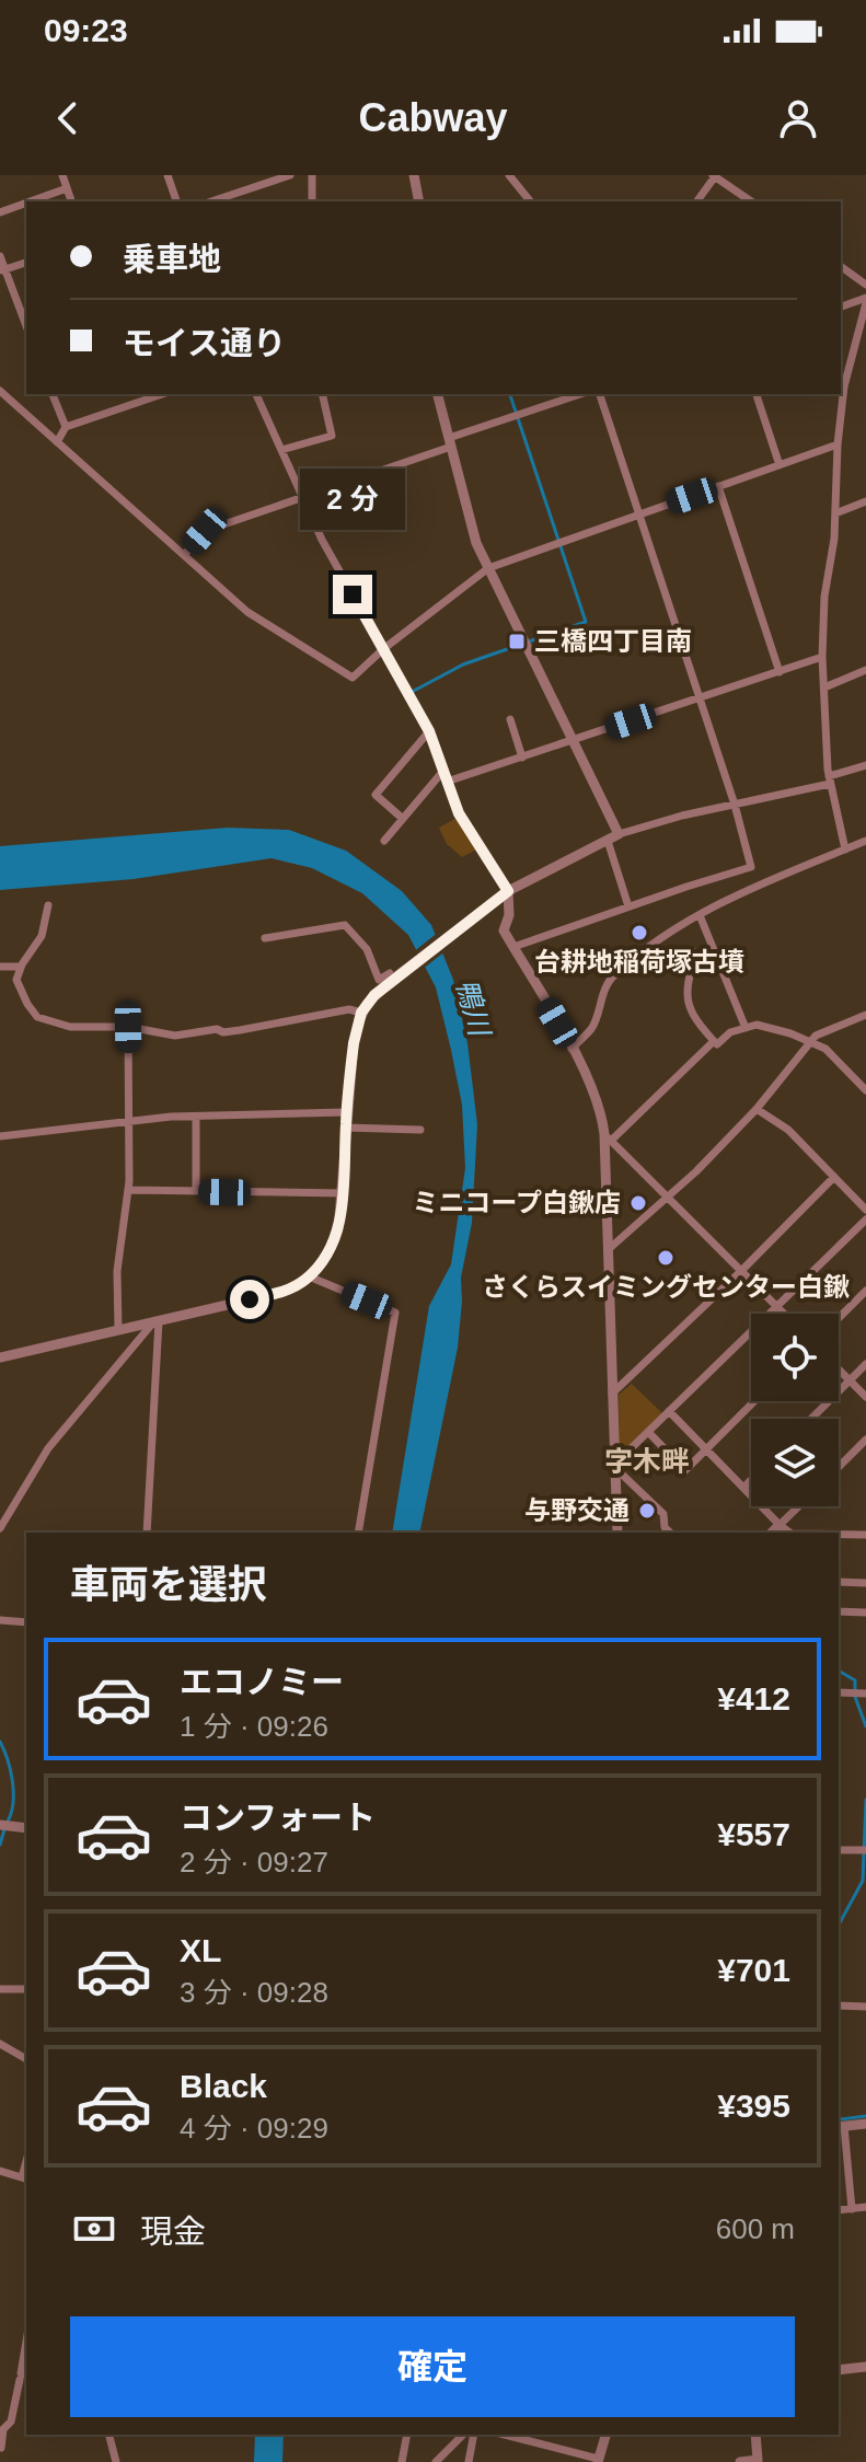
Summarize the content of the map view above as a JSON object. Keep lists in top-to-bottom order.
{
  "districts": ["字木畔"],
  "water": ["鴨川"],
  "places": {
    "transit": ["三橋四丁目南"],
    "other": [
      "台耕地稲荷塚古墳",
      "ミニコープ白鍬店",
      "さくらスイミングセンター白鍬",
      "与野交通"
    ]
  },
  "page": {
    "status": "09:23",
    "header": "Cabway",
    "banner": ["乗車地", "モイス通り"],
    "bubble": "2 分",
    "heading": "車両を選択",
    "list": [
      {
        "name": "エコノミー",
        "note": "1 分 · 09:26",
        "value": "¥412"
      },
      {
        "name": "コンフォート",
        "note": "2 分 · 09:27",
        "value": "¥557"
      },
      {
        "name": "XL",
        "note": "3 分 · 09:28",
        "value": "¥701"
      },
      {
        "name": "Black",
        "note": "4 分 · 09:29",
        "value": "¥395"
      }
    ],
    "pay": ["現金", "600 m"],
    "buttons": "確定"
  }
}
